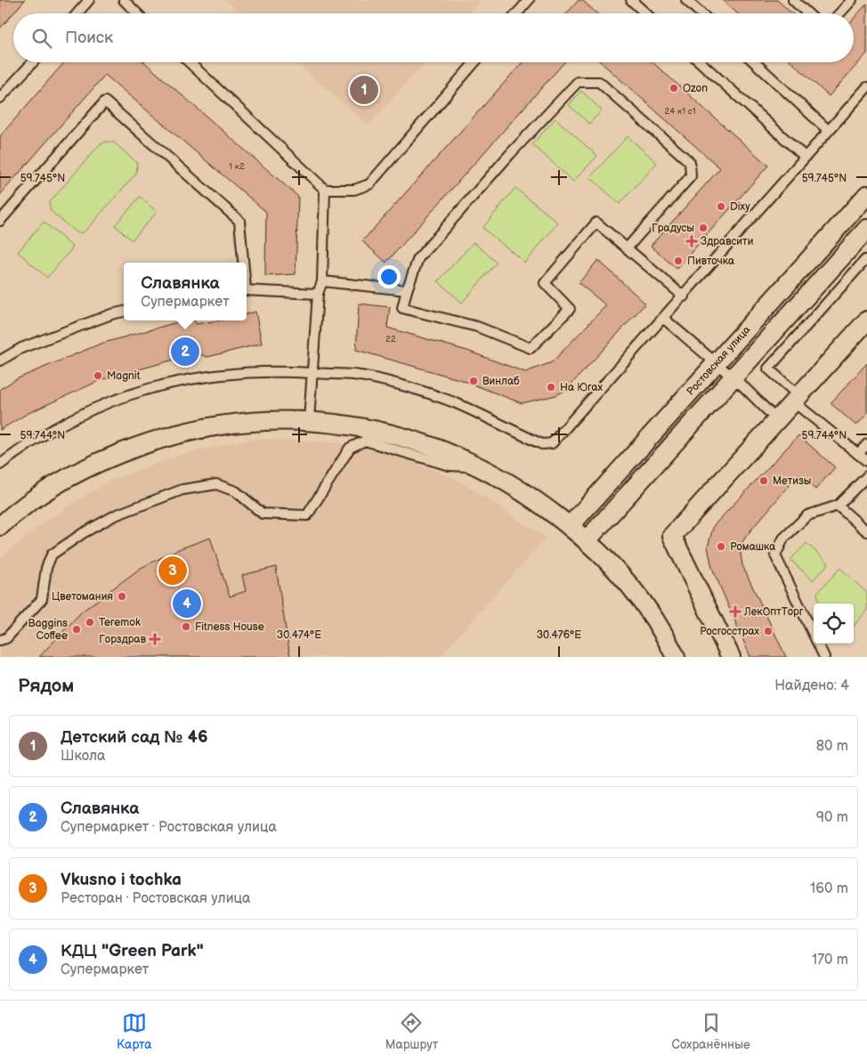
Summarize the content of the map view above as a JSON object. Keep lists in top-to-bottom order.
{
  "streets": {
    "street": ["Ростовская улица"]
  },
  "places": {
    "other": [
      "Ozon",
      "Dixy",
      "Градусы",
      "Пивточка",
      "Magnit",
      "Винлаб",
      "На Югах",
      "Метизы",
      "Ромашка",
      "Цветомания",
      "Teremok",
      "Fitness House",
      "Baggins Coffee",
      "Росгосстрах"
    ],
    "health": ["Здравсити", "ЛекОптТорг", "Горздрав"]
  },
  "house_numbers": ["24 к1 с1", "1 к2", "22"],
  "page": {
    "search": "Поиск",
    "pins": [
      "1",
      "2",
      "3",
      "4"
    ],
    "popup": ["Славянка", "Супермаркет"],
    "heading": ["Рядом", "Найдено: 4"],
    "list": [
      {
        "mark": "1",
        "name": "Детский сад № 46",
        "note": "Школа",
        "value": "80 m"
      },
      {
        "mark": "2",
        "name": "Славянка",
        "note": "Супермаркет · Ростовская улица",
        "value": "90 m"
      },
      {
        "mark": "3",
        "name": "Vkusno i tochka",
        "note": "Ресторан · Ростовская улица",
        "value": "160 m"
      },
      {
        "mark": "4",
        "name": "КДЦ \"Green Park\"",
        "note": "Супермаркет",
        "value": "170 m"
      }
    ],
    "nav": ["Карта", "Маршрут", "Сохранённые"]
  },
  "coordinates": [
    "59.745°N",
    "59.744°N",
    "30.474°E",
    "30.476°E"
  ]
}
